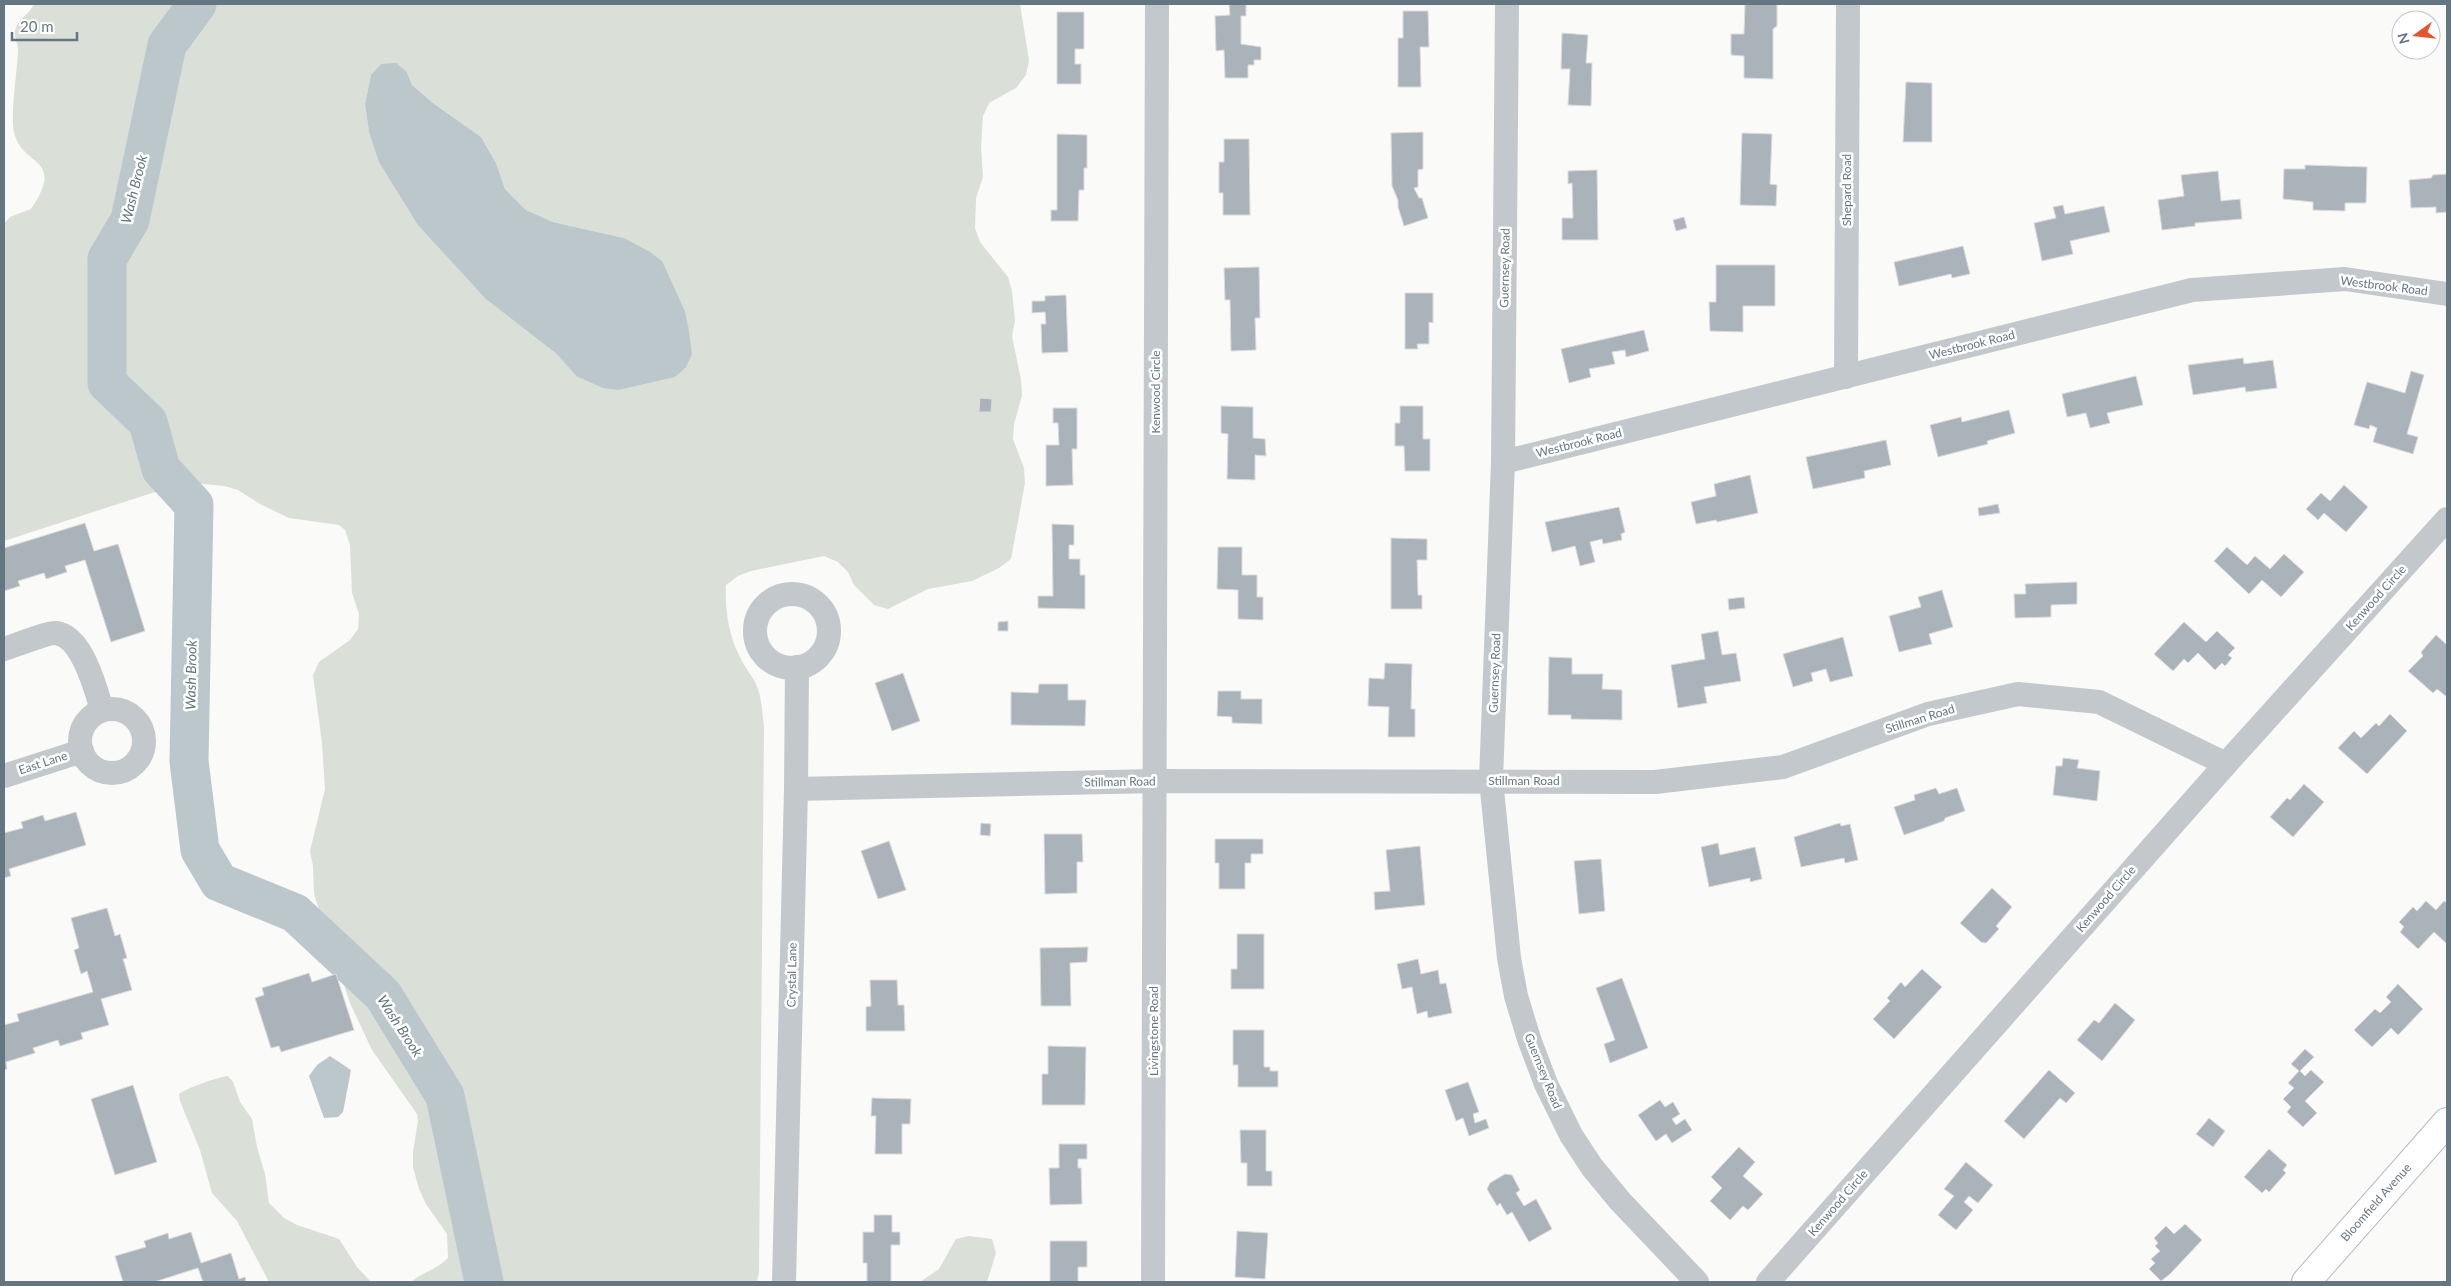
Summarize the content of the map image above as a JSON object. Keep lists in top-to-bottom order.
{
  "streets": {
    "main road": ["Bloomfield Avenue"],
    "street": [
      "Shepard Road",
      "Guernsey Road",
      "Westbrook Road",
      "Kenwood Circle",
      "Stillman Road",
      "East Lane",
      "Crystal Lane",
      "Livingstone Road"
    ]
  },
  "crossings": [
    ["Shepard Road", "Westbrook Road"],
    ["Guernsey Road", "Westbrook Road"],
    ["Guernsey Road", "Stillman Road"],
    ["Kenwood Circle", "Stillman Road"],
    ["Kenwood Circle", "Livingstone Road"],
    ["Stillman Road", "Crystal Lane"],
    ["Stillman Road", "Livingstone Road"]
  ],
  "water": ["Wash Brook"],
  "scale_bar": "20 m",
  "north": "left"
}
